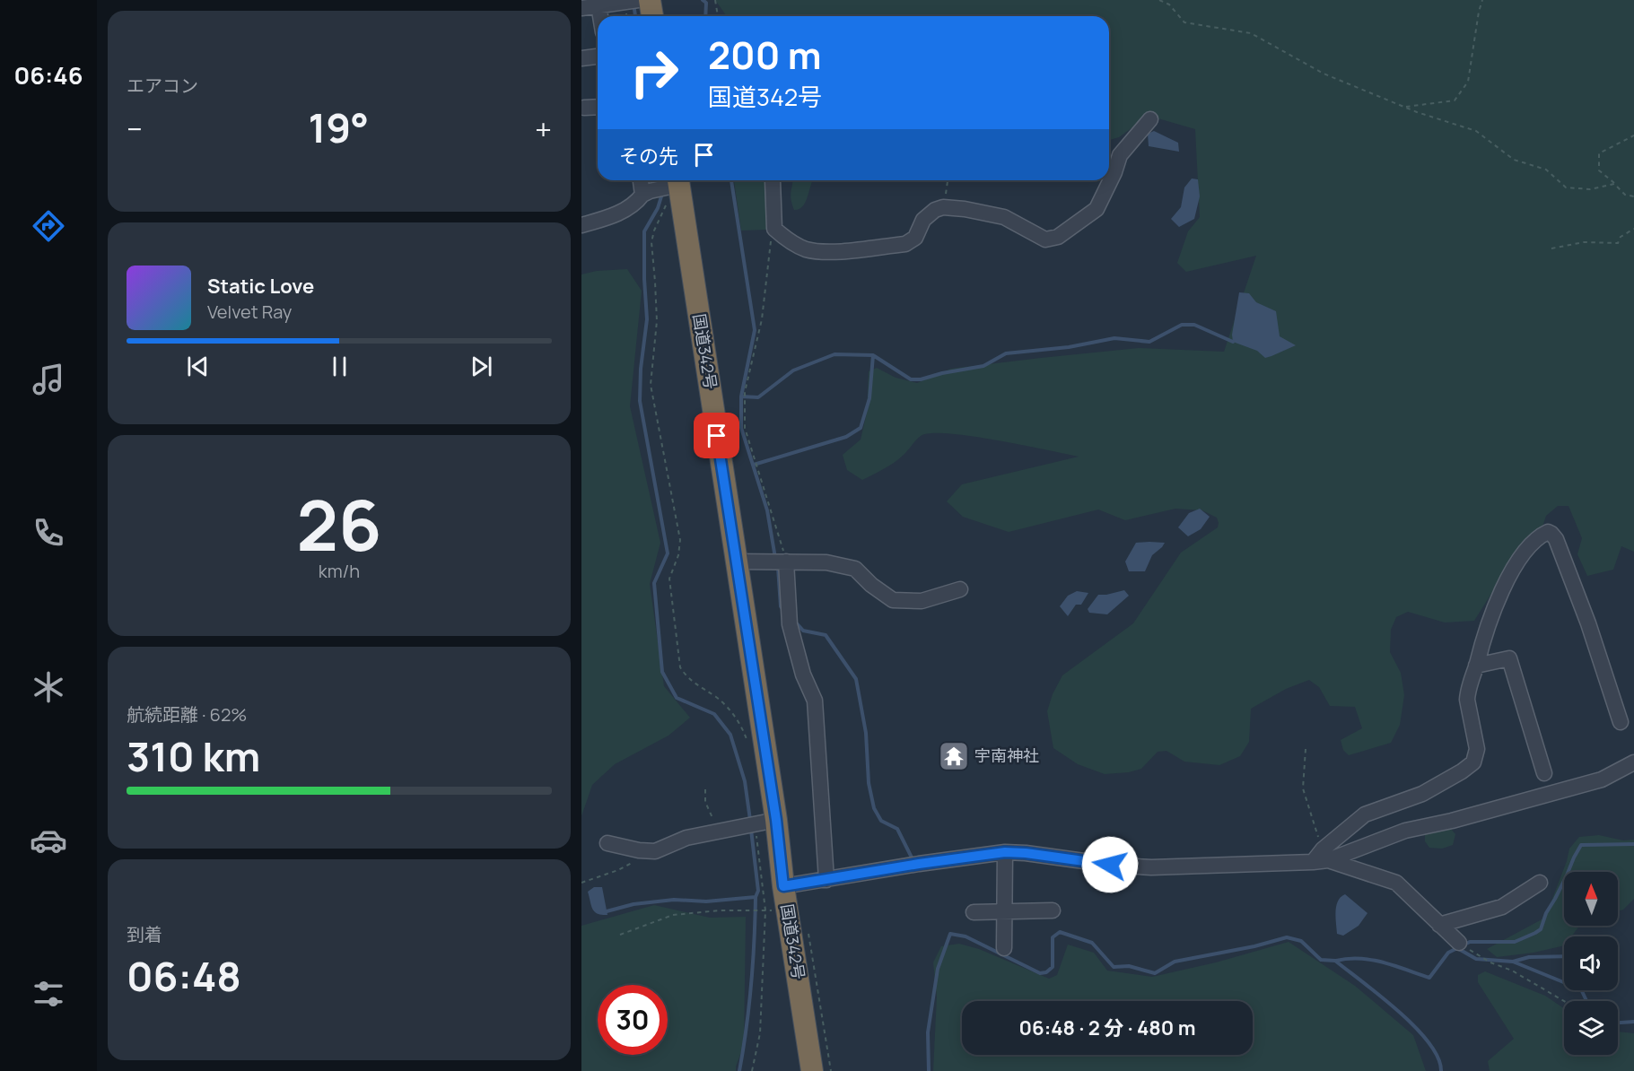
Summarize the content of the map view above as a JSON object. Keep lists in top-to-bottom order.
{
  "streets": {
    "highway": ["国道342号"]
  },
  "places": {
    "temple": ["宇南神社"]
  },
  "north": "top",
  "page": {
    "tabs": "06:46",
    "tile": [
      "エアコン",
      ["26", "km/h"],
      ["航続距離 · 62%", "310 km"],
      ["到着", "06:48"]
    ],
    "turn": ["200 m", "国道342号"],
    "heat": ["−", "19°", "+"],
    "then": "その先",
    "song": ["Static Love", "Velvet Ray"],
    "limit": "30",
    "trip": "06:48 · 2 分 · 480 m"
  }
}
